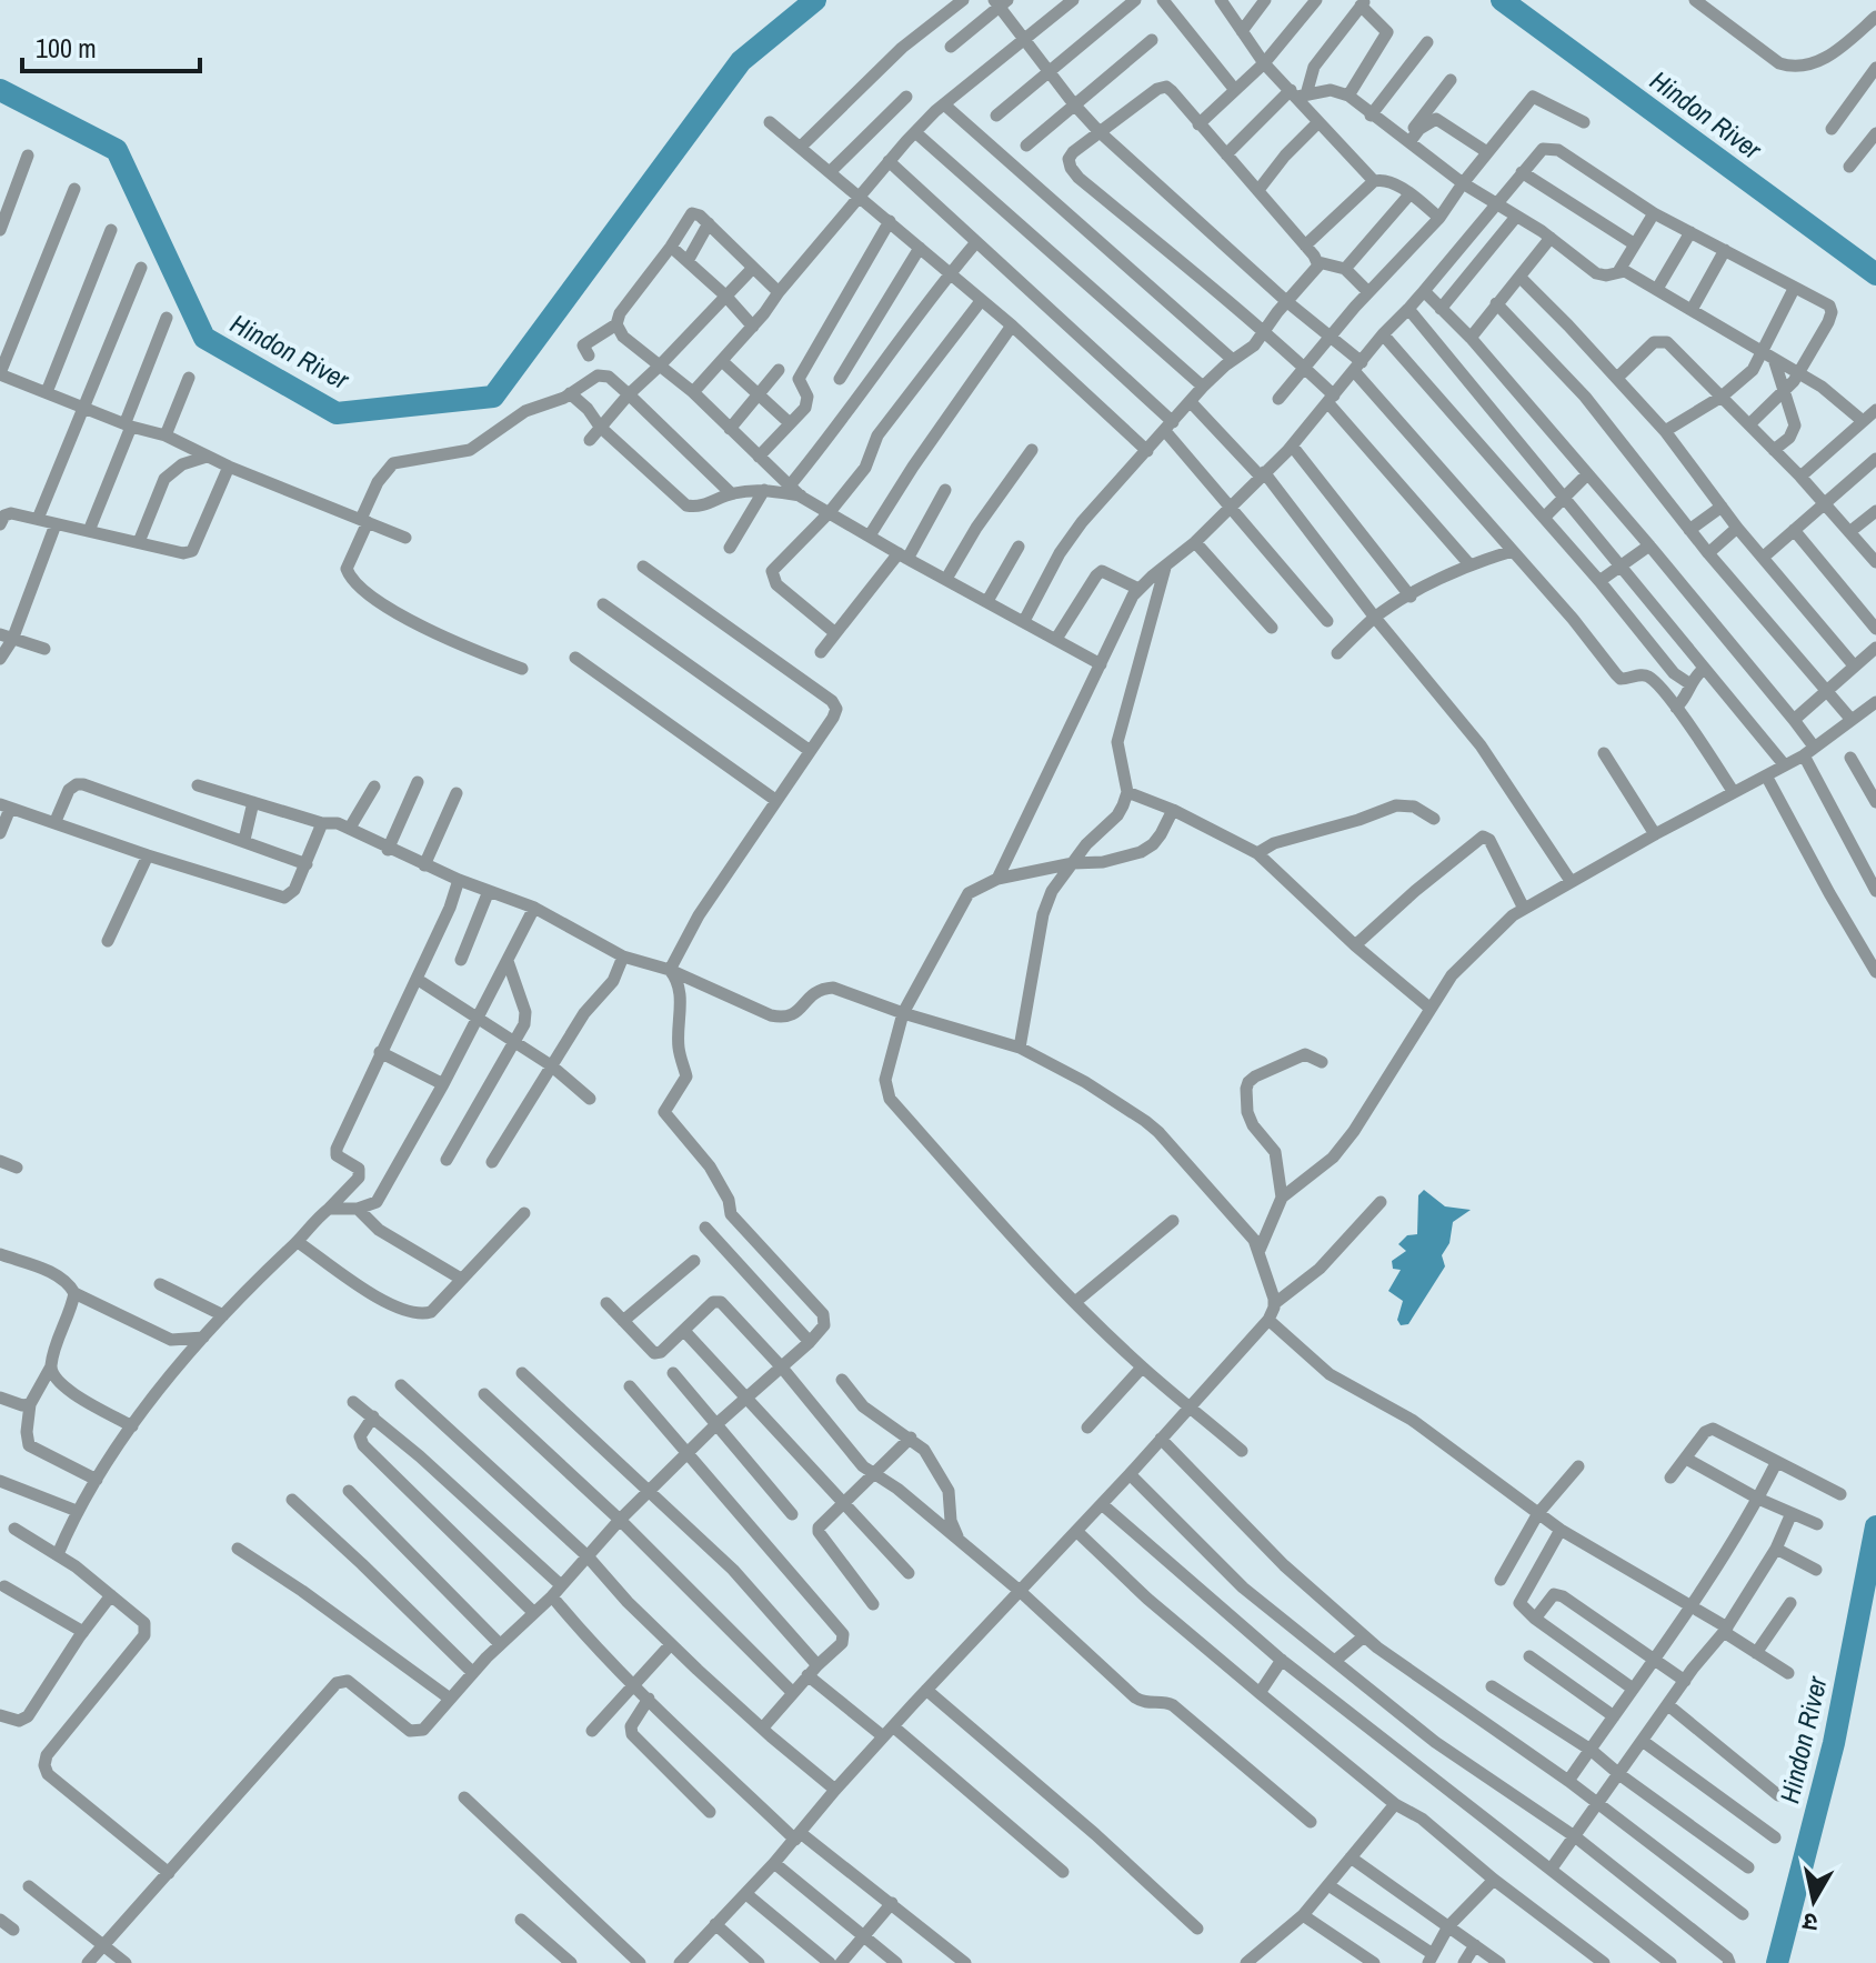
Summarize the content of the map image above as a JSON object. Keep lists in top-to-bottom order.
{
  "water": ["Hindon River"],
  "scale_bar": "100 m",
  "north": "bottom"
}
